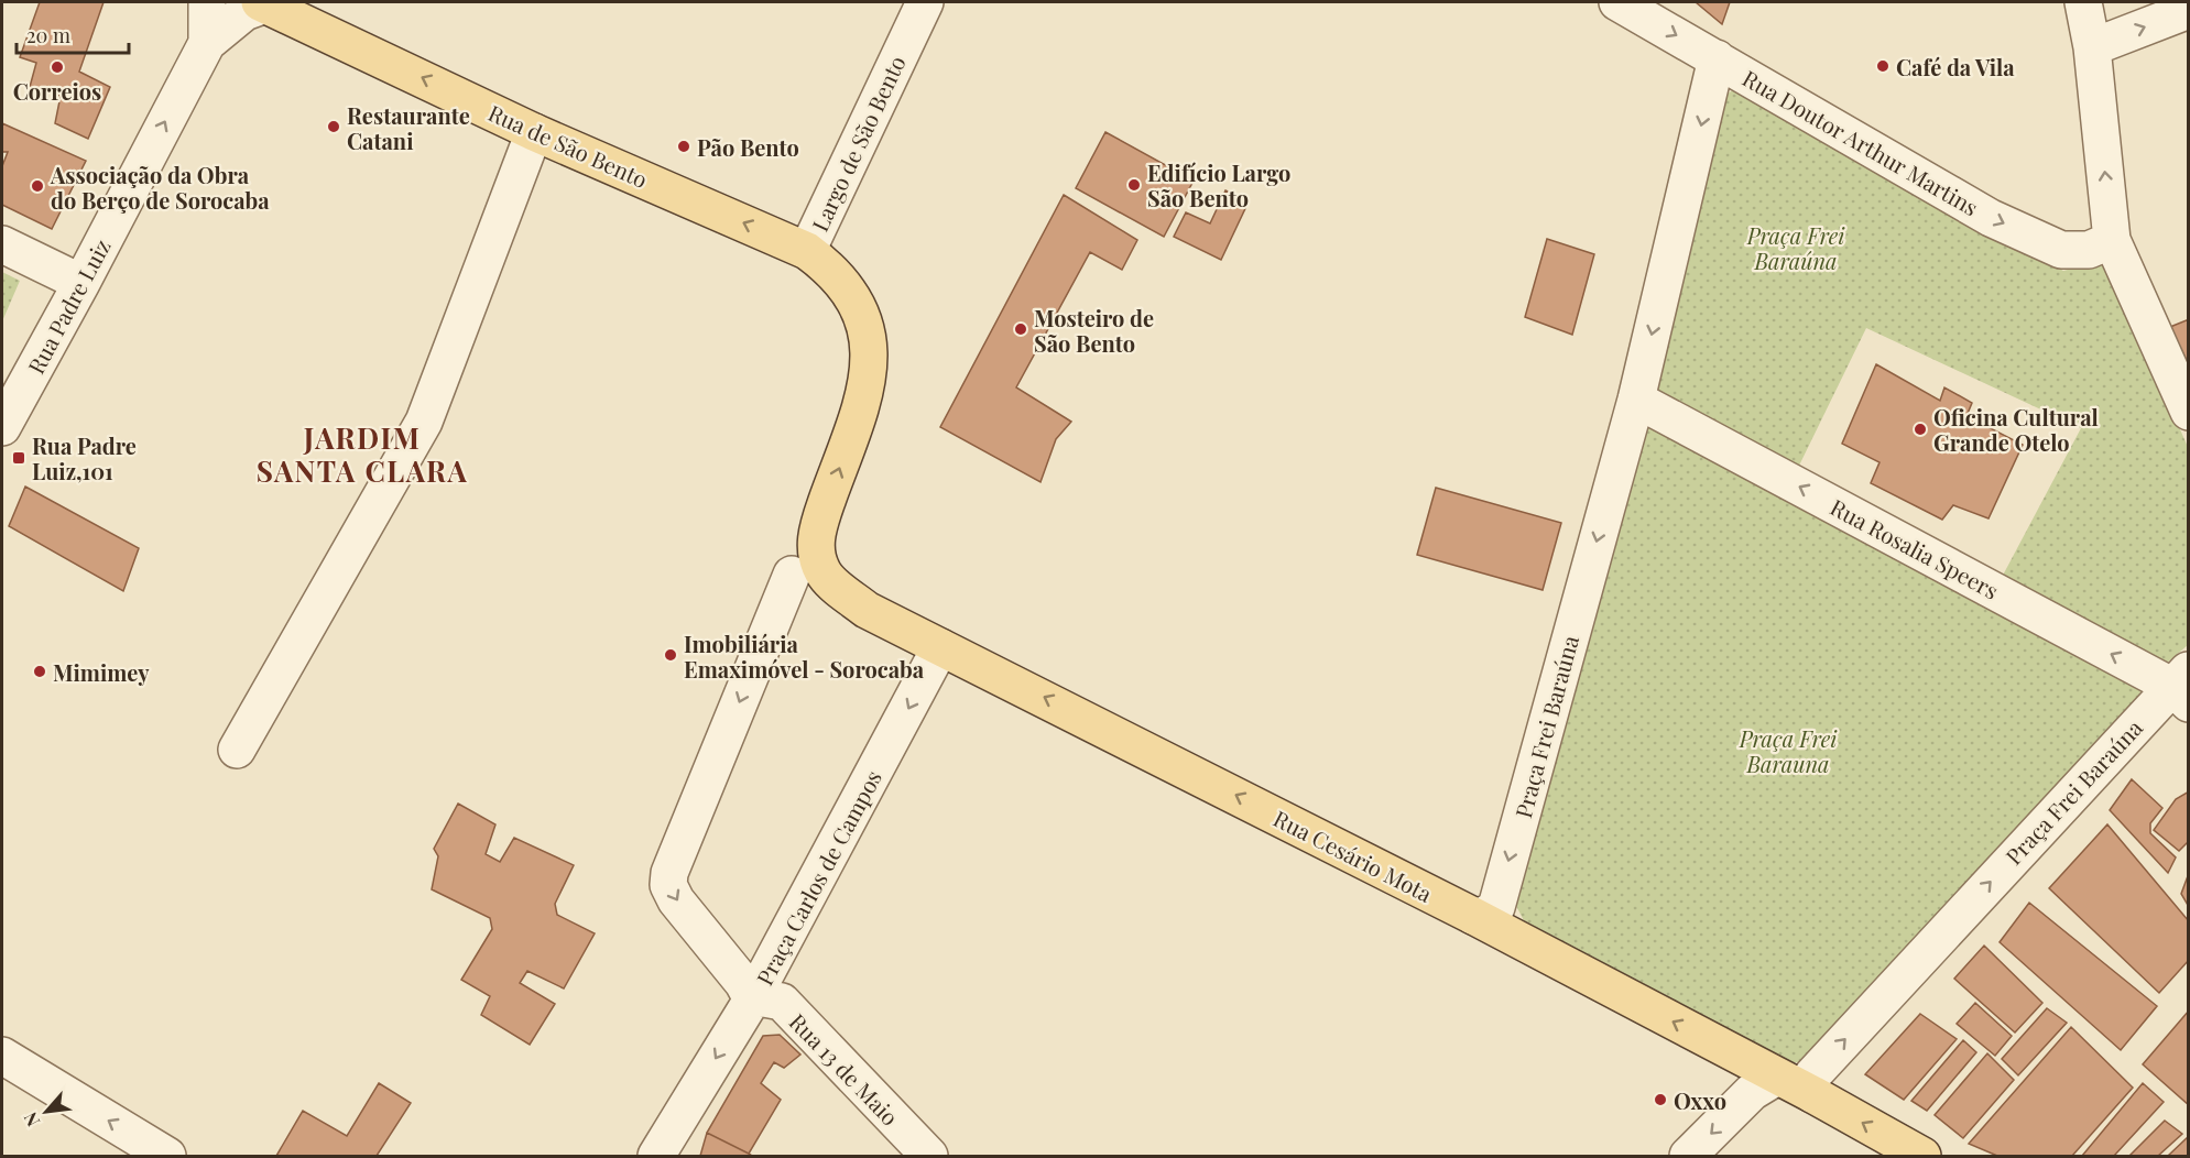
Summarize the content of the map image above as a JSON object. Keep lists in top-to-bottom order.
{
  "streets": {
    "main road": ["Largo de São Bento", "Rua de São Bento", "Rua Cesário Mota"],
    "street": [
      "Rua Doutor Arthur Martins",
      "Rua Padre Luiz",
      "Rua Rosalia Speers",
      "Praça Frei Baraúna",
      "Praça Carlos de Campos",
      "Rua 13 de Maio"
    ]
  },
  "crossings": [
    ["Rua Doutor Arthur Martins", "Praça Frei Baraúna"],
    ["Largo de São Bento", "Rua de São Bento"],
    ["Largo de São Bento", "Rua Cesário Mota"],
    ["Largo de São Bento", "Praça Carlos de Campos"],
    ["Rua de São Bento", "Rua Padre Luiz"],
    ["Rua Rosalia Speers", "Praça Frei Baraúna"],
    ["Praça Frei Baraúna", "Rua Cesário Mota"],
    ["Rua Cesário Mota", "Praça Carlos de Campos"],
    ["Praça Carlos de Campos", "Rua 13 de Maio"]
  ],
  "one_way": [
    "Rua Doutor Arthur Martins",
    "Largo de São Bento",
    "Rua de São Bento",
    "Rua Padre Luiz",
    "Rua Rosalia Speers",
    "Rua Cesário Mota",
    "Praça Carlos de Campos"
  ],
  "districts": ["JARDIM SANTA CLARA"],
  "parks": ["Praça Frei Baraúna", "Praça Frei Barauna"],
  "places": {
    "other": [
      "Café da Vila",
      "Correios",
      "Restaurante Catani",
      "Pão Bento",
      "Edifício Largo São Bento",
      "Associação da Obra do Berço de Sorocaba",
      "Mosteiro de São Bento",
      "Oficina Cultural Grande Otelo",
      "Imobiliária Emaximóvel - Sorocaba",
      "Mimimey",
      "Oxxo"
    ],
    "transit": ["Rua Padre Luiz,101"]
  },
  "scale_bar": "20 m",
  "north": "bottom left"
}
